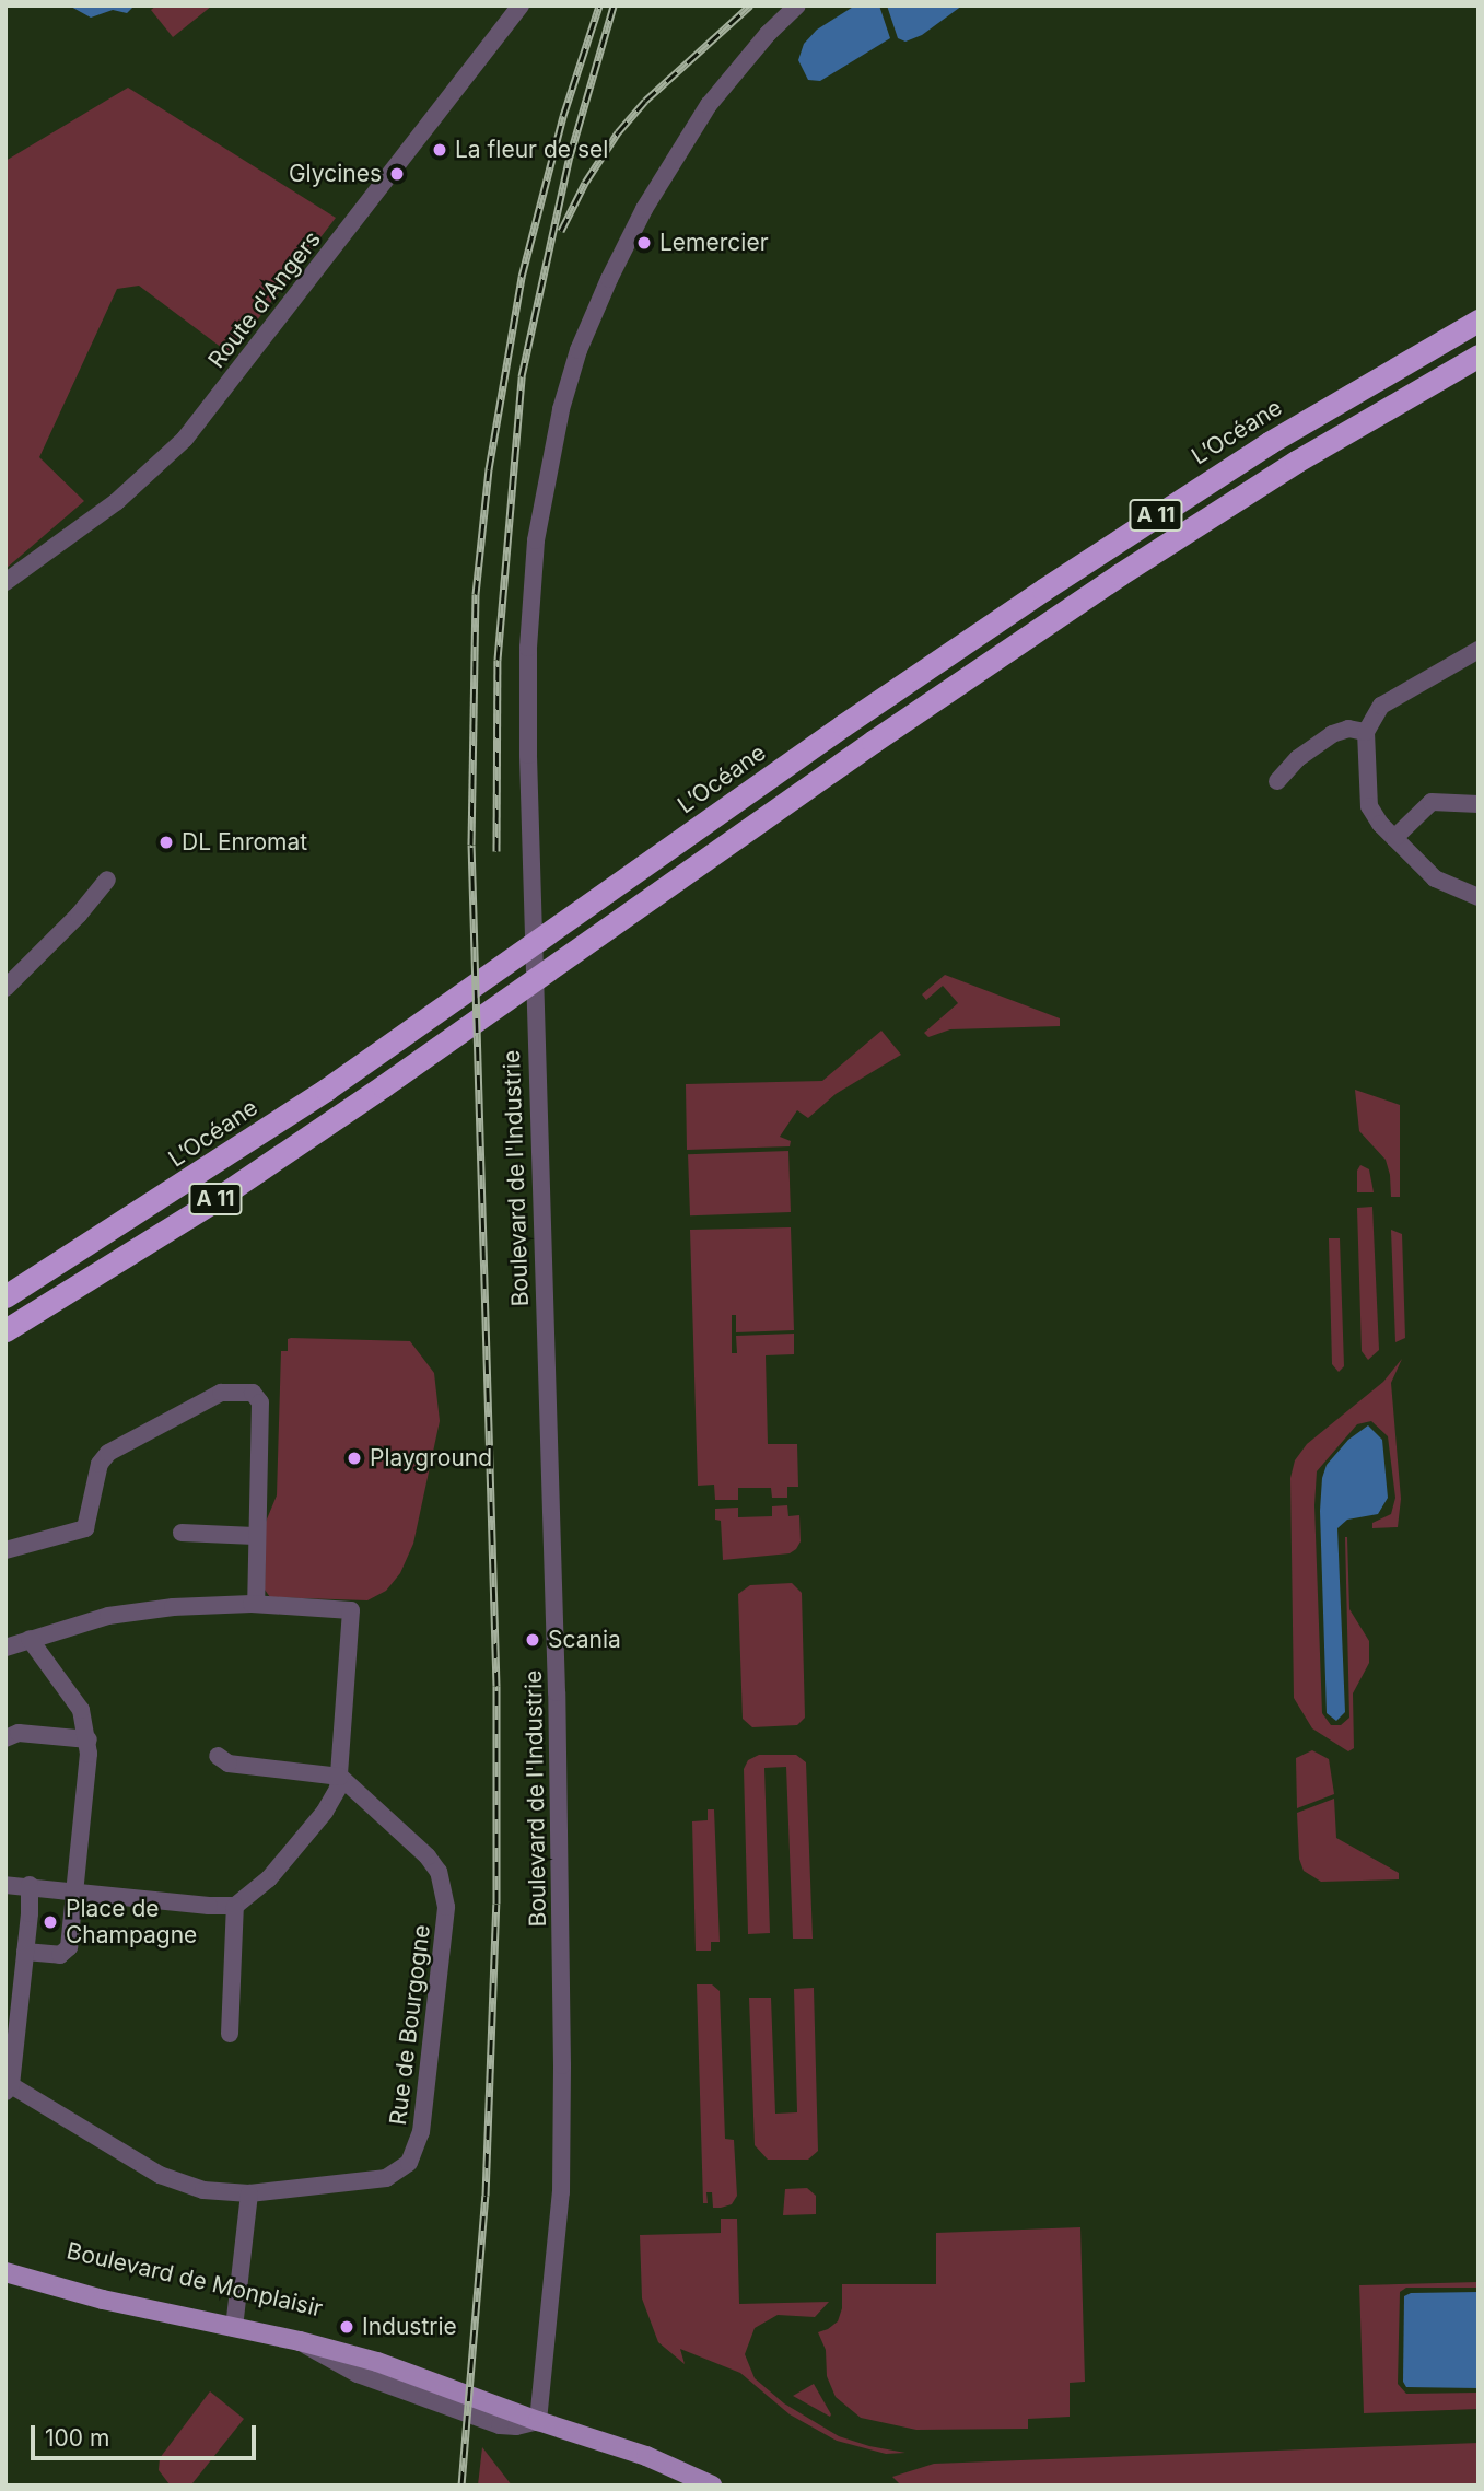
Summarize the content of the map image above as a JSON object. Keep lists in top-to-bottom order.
{
  "streets": {
    "highway": ["L’Océane", "A 11"],
    "main road": ["Boulevard de Monplaisir"],
    "street": ["Route d'Angers", "Boulevard de l'Industrie", "Rue de Bourgogne"]
  },
  "crossings": [
    ["Boulevard de l'Industrie", "Boulevard de Monplaisir"]
  ],
  "places": [
    "La fleur de sel",
    "Glycines",
    "Lemercier",
    "DL Enromat",
    "Playground",
    "Scania",
    "Place de Champagne",
    "Industrie"
  ],
  "scale_bar": "100 m"
}
